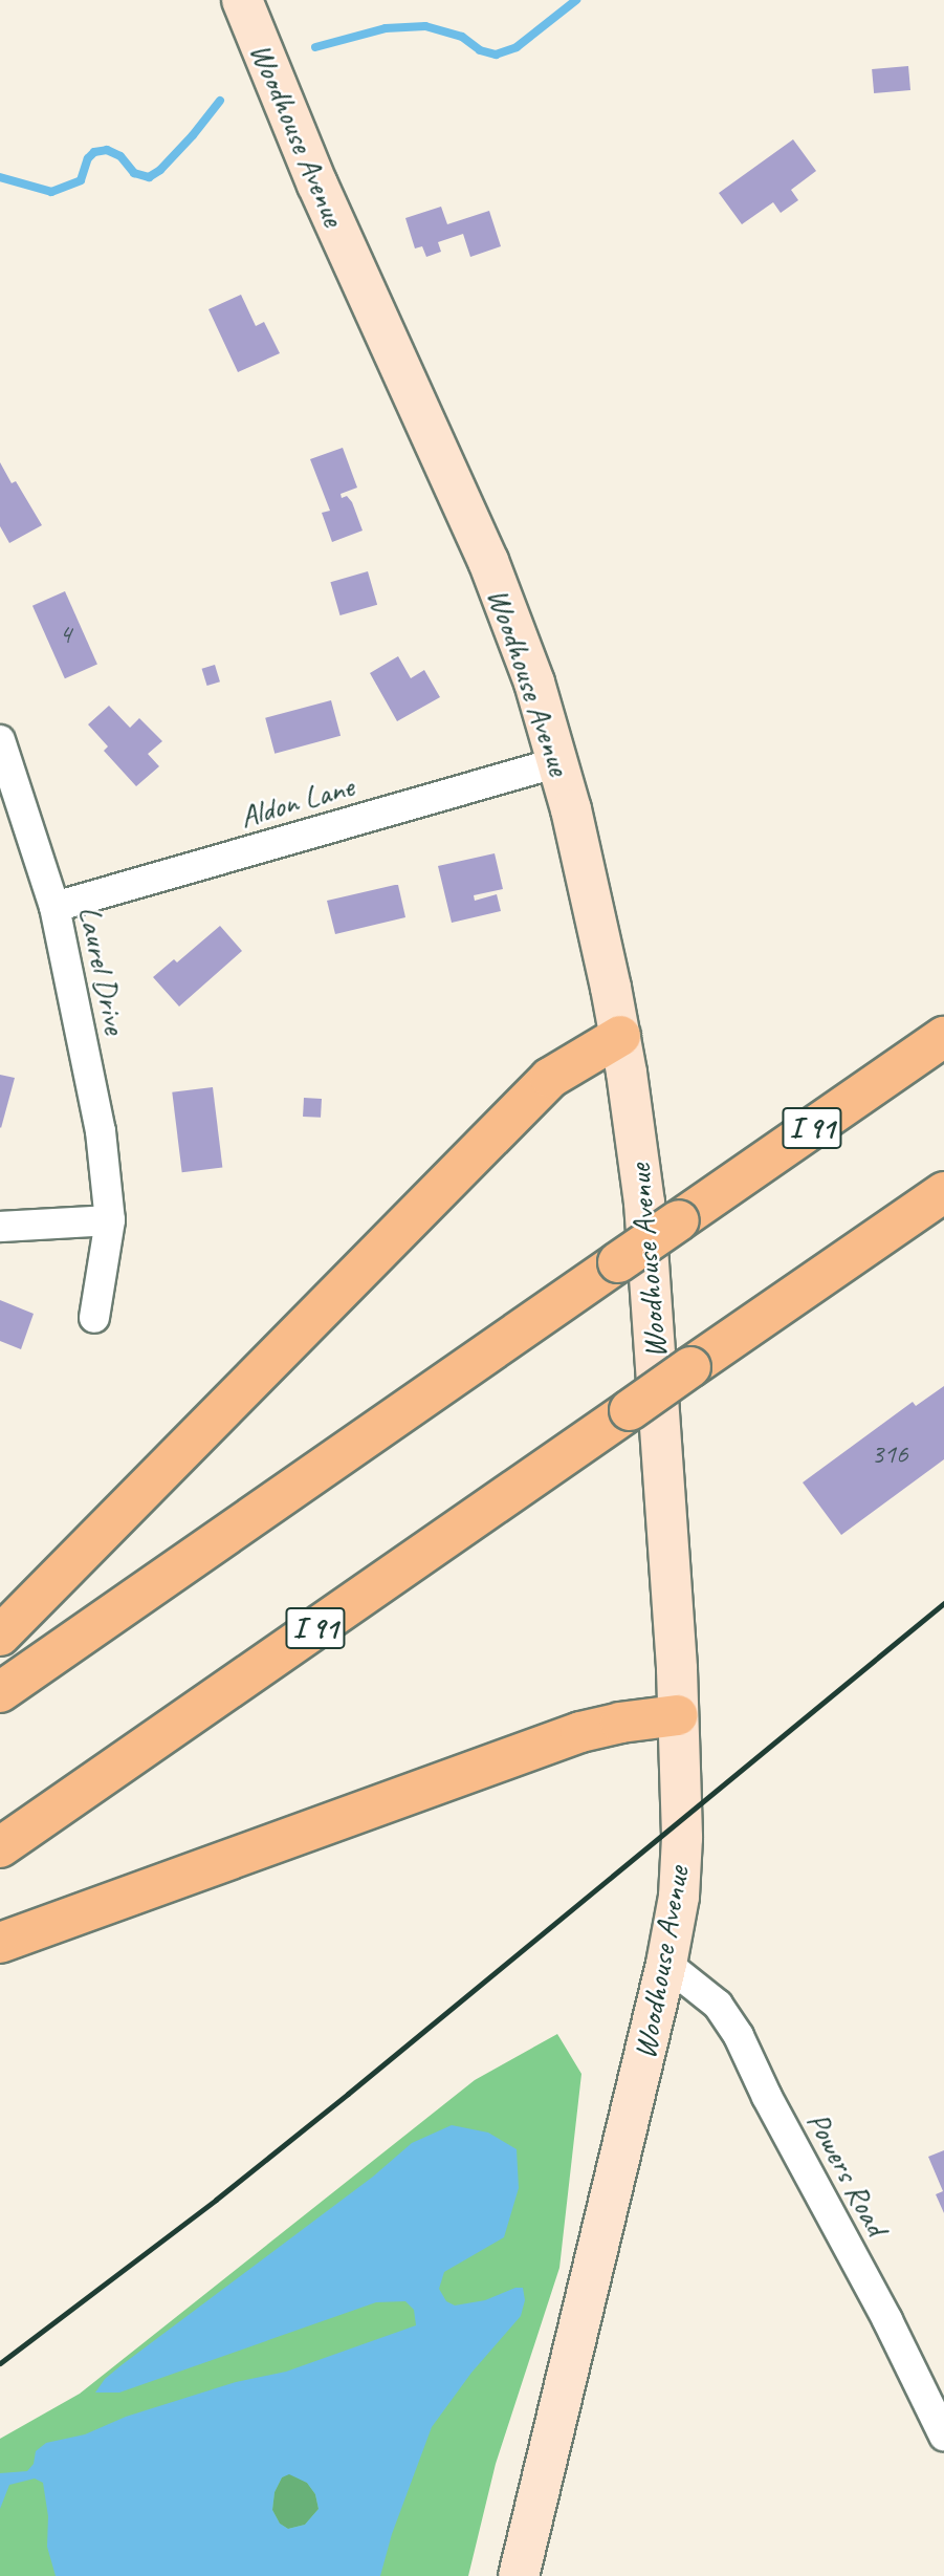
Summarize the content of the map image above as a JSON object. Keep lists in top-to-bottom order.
{
  "streets": {
    "highway": ["I 91"],
    "main road": ["Woodhouse Avenue"],
    "street": ["Aldon Lane", "Laurel Drive", "Powers Road"]
  },
  "crossings": [
    ["Woodhouse Avenue", "Aldon Lane"],
    ["Woodhouse Avenue", "Powers Road"],
    ["Aldon Lane", "Laurel Drive"]
  ],
  "house_numbers": ["4", "316"]
}
